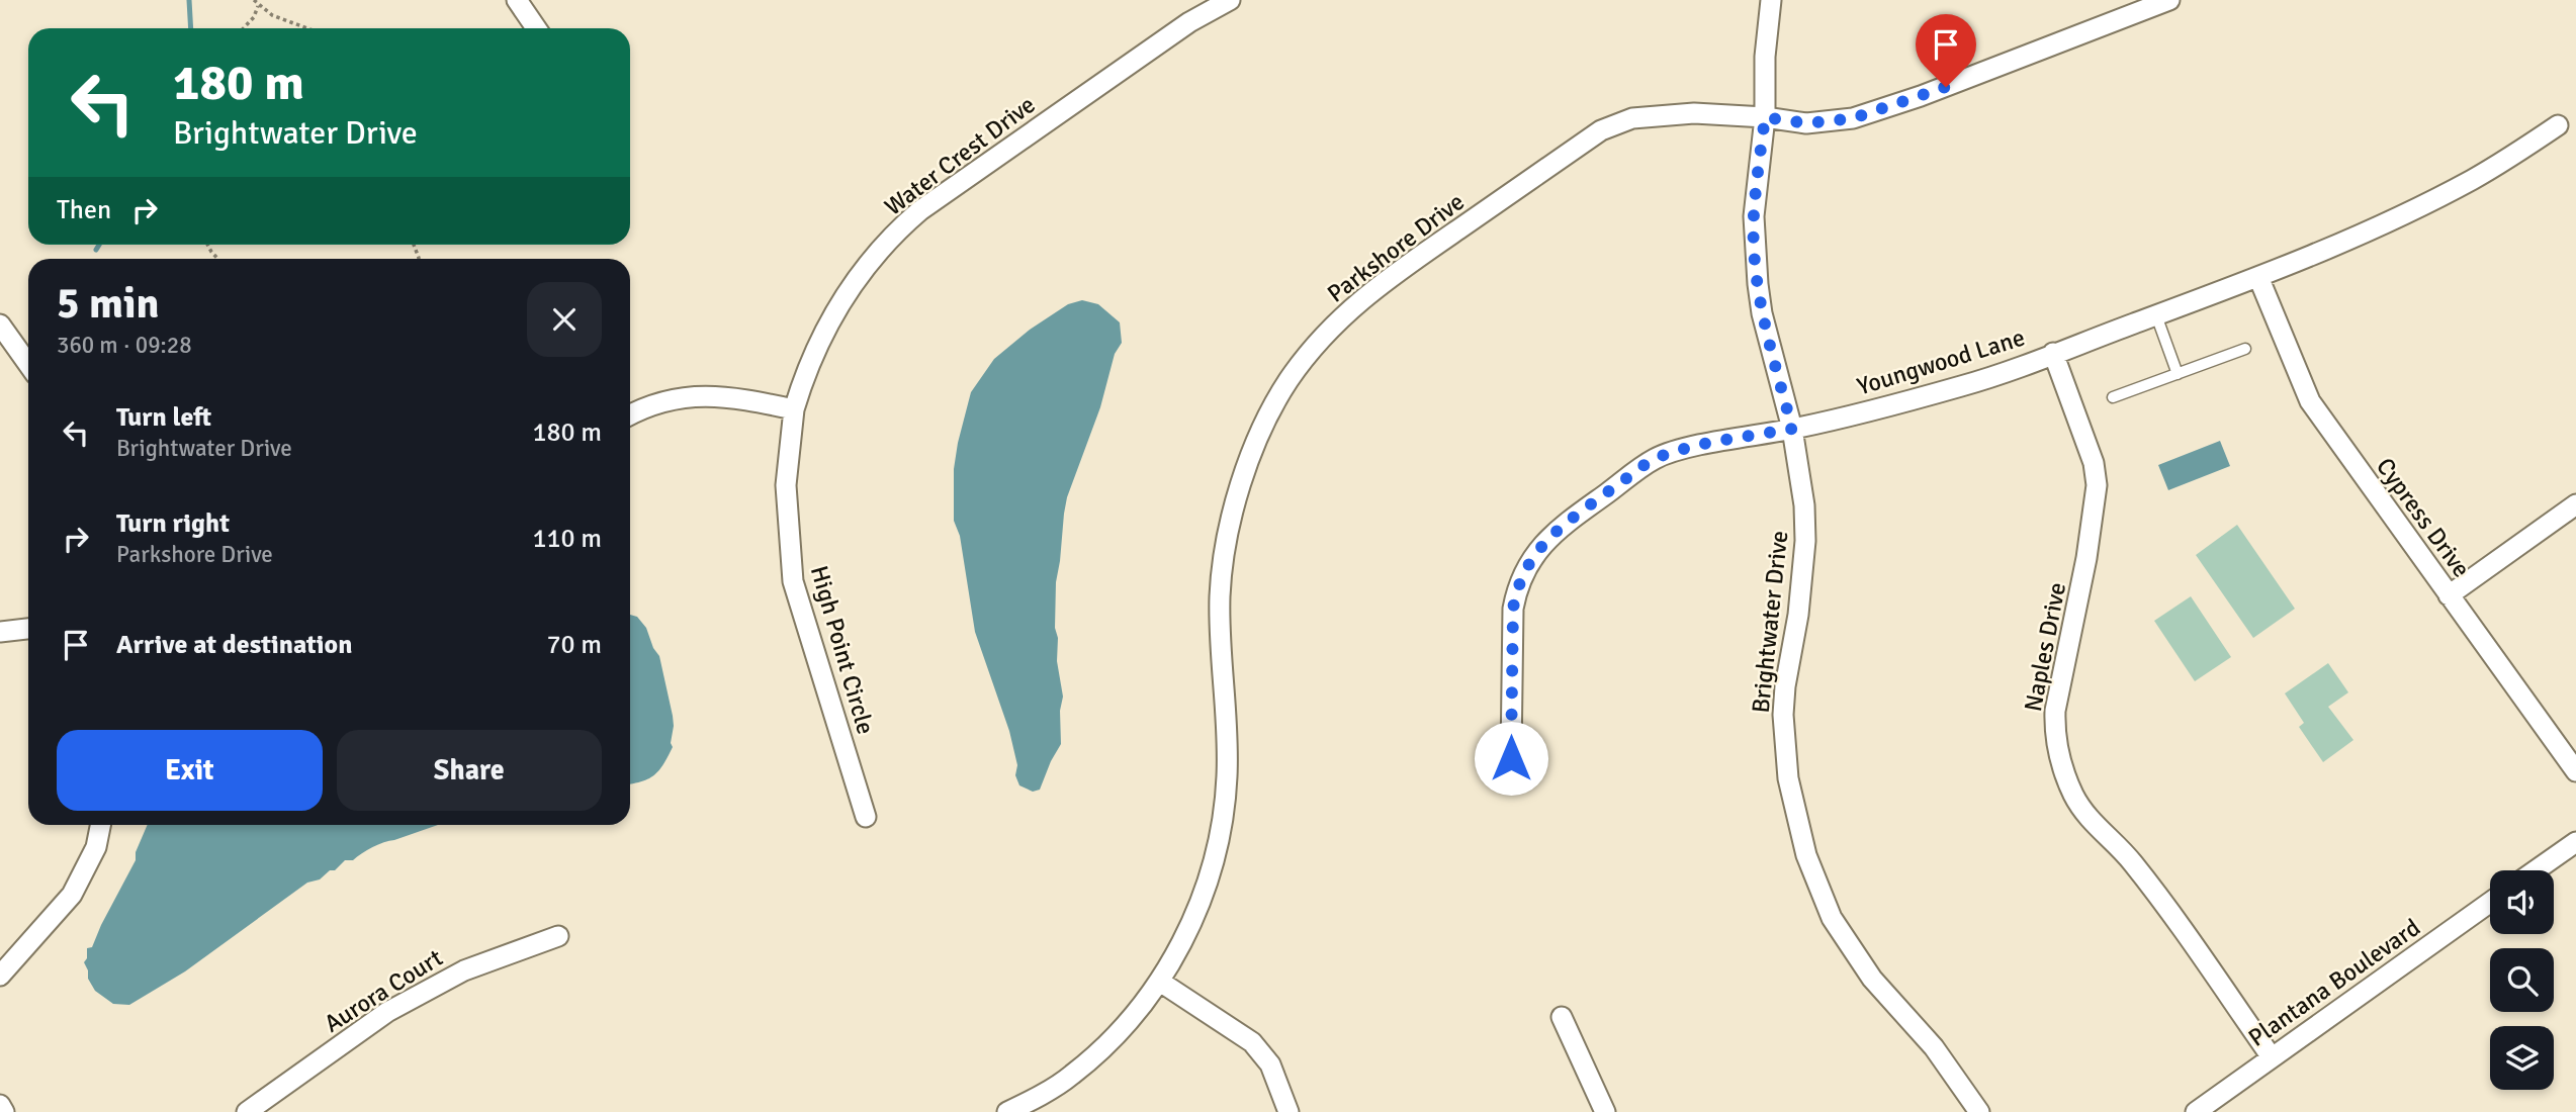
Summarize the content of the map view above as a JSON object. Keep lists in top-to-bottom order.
{
  "streets": {
    "street": [
      "Water Crest Drive",
      "Parkshore Drive",
      "Youngwood Lane",
      "Cypress Drive",
      "Brightwater Drive",
      "Naples Drive",
      "High Point Circle",
      "Plantana Boulevard",
      "Aurora Court"
    ]
  },
  "crossings": [
    ["Water Crest Drive", "High Point Circle"],
    ["Parkshore Drive", "Brightwater Drive"],
    ["Youngwood Lane", "Cypress Drive"],
    ["Youngwood Lane", "Brightwater Drive"],
    ["Youngwood Lane", "Naples Drive"],
    ["Naples Drive", "Plantana Boulevard"]
  ],
  "page": {
    "turn": ["180 m", "Brightwater Drive"],
    "then": "Then",
    "heading": ["5 min", "360 m · 09:28"],
    "list": [
      {
        "name": "Turn left",
        "note": "Brightwater Drive",
        "value": "180 m"
      },
      {
        "name": "Turn right",
        "note": "Parkshore Drive",
        "value": "110 m"
      },
      {
        "name": "Arrive at destination",
        "value": "70 m"
      }
    ],
    "buttons": ["Exit", "Share"]
  }
}
